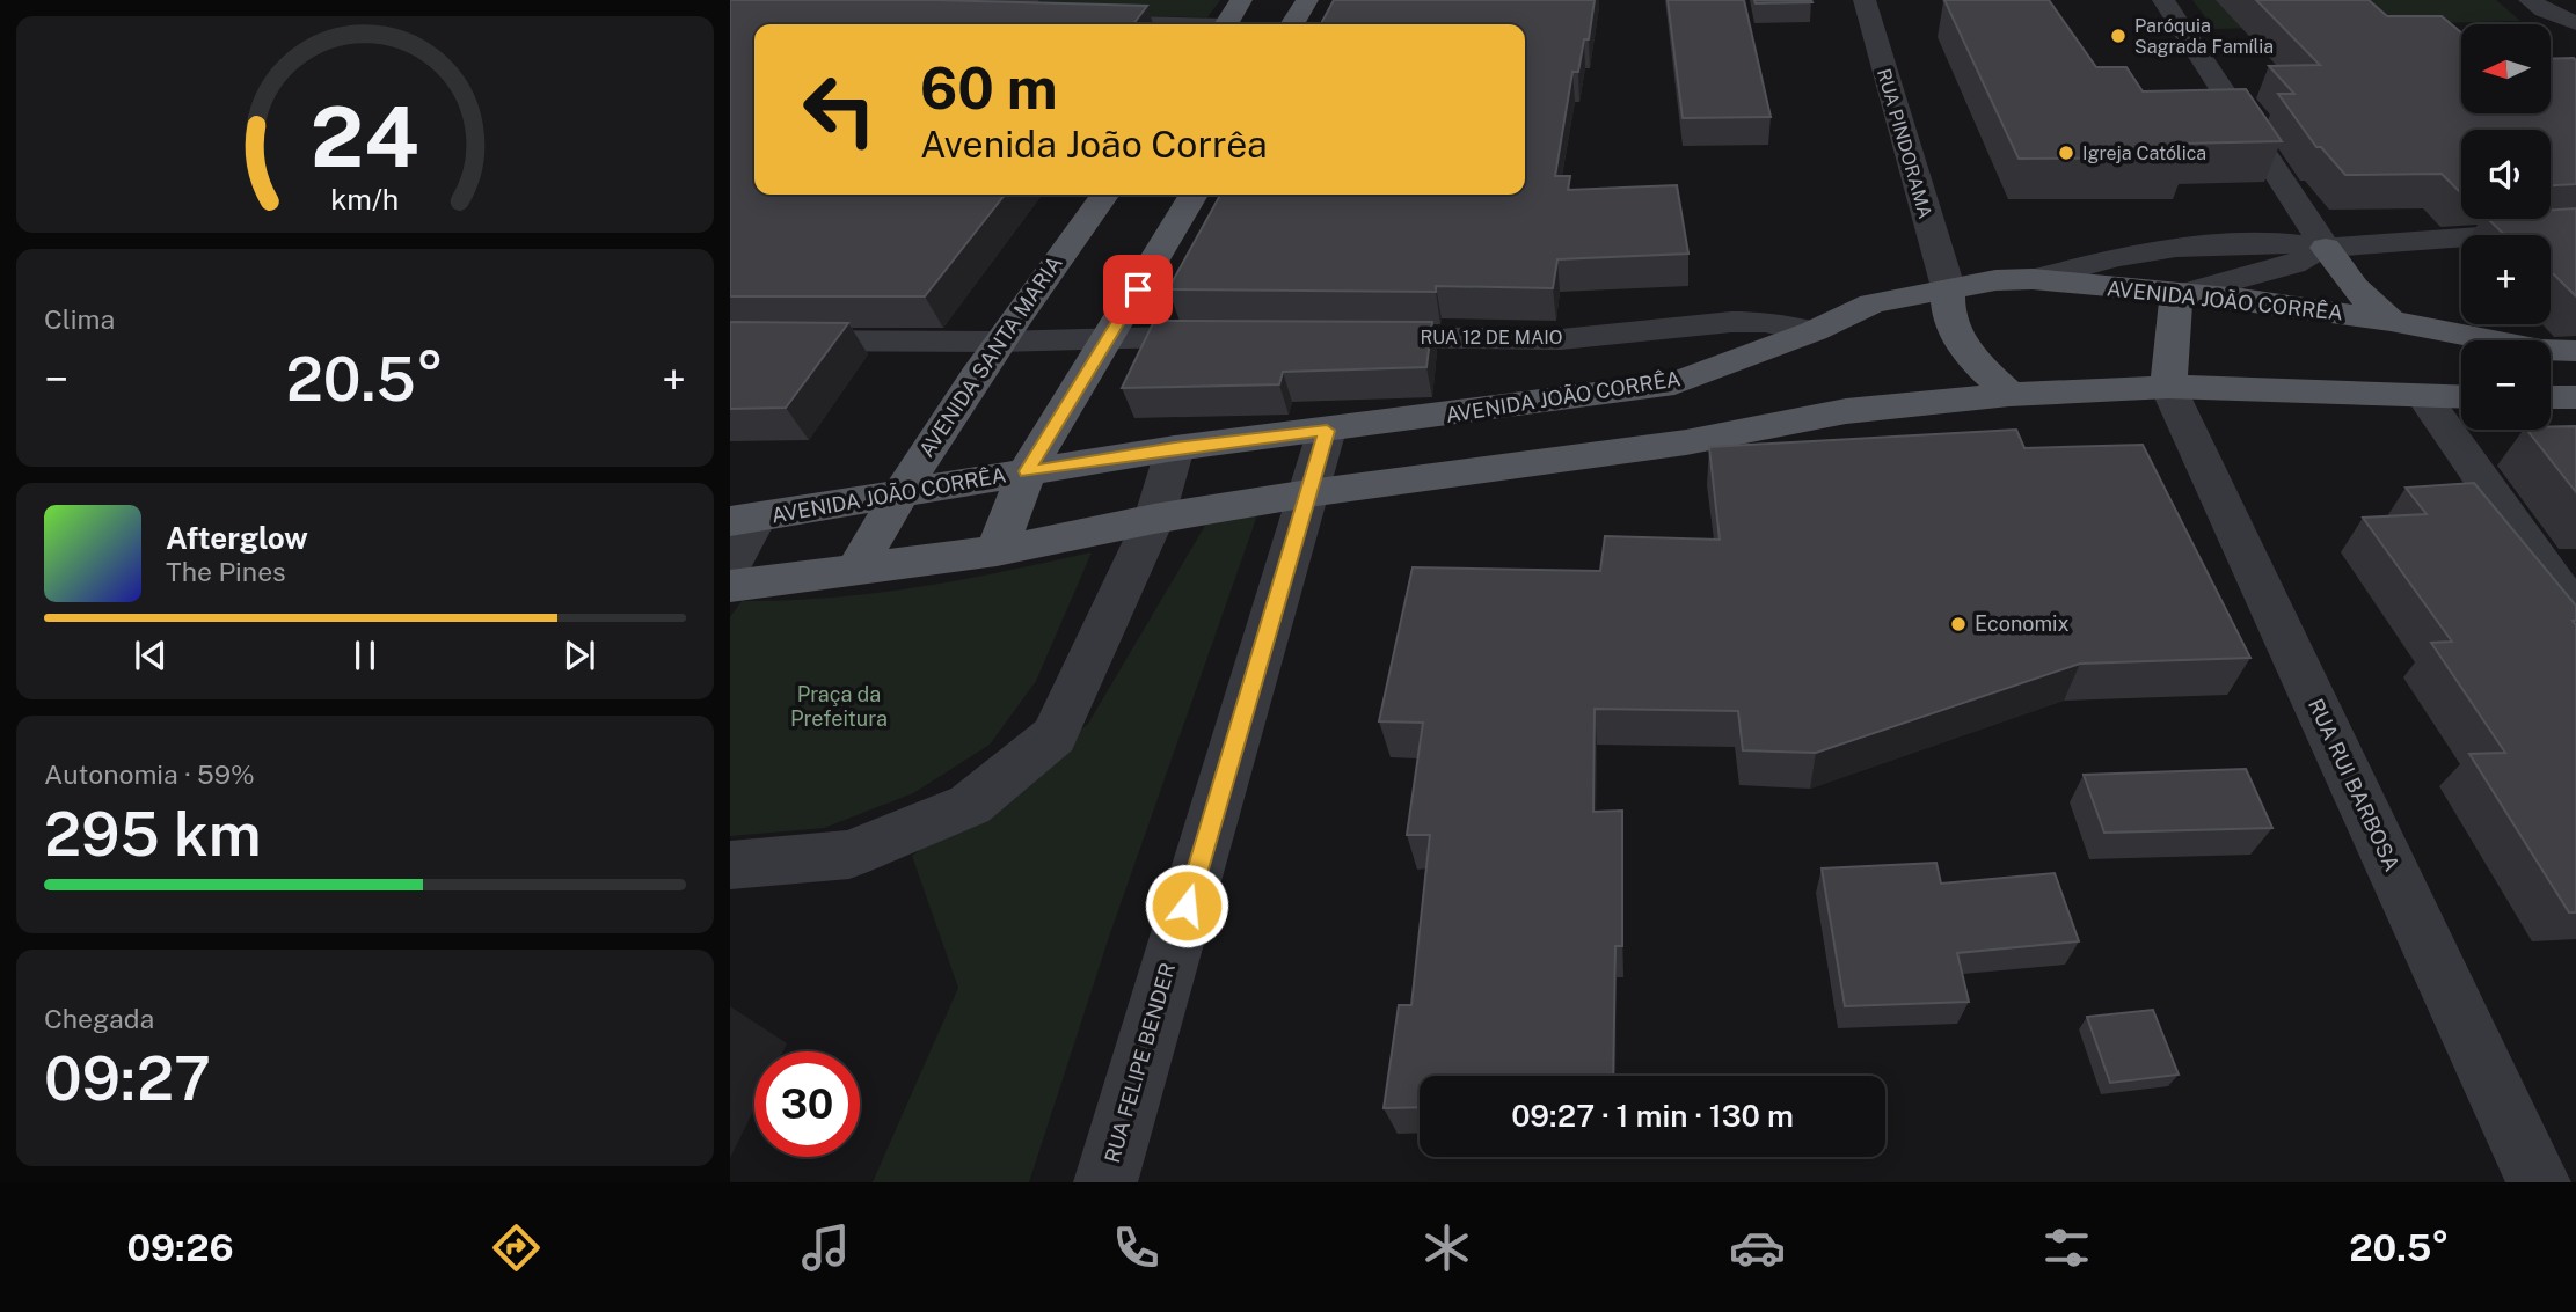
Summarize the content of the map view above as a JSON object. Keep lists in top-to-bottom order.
{
  "streets": {
    "main road": ["AVENIDA JOÃO CORRÊA", "AVENIDA SANTA MARIA"],
    "street": [
      "RUA PINDORAMA",
      "RUA 12 DE MAIO",
      "RUA RUI BARBOSA",
      "RUA FELIPE BENDER"
    ]
  },
  "crossings": [
    ["RUA PINDORAMA", "AVENIDA JOÃO CORRÊA"],
    ["AVENIDA JOÃO CORRÊA", "RUA 12 DE MAIO"],
    ["AVENIDA JOÃO CORRÊA", "AVENIDA SANTA MARIA"],
    ["AVENIDA JOÃO CORRÊA", "RUA FELIPE BENDER"]
  ],
  "parks": ["Praça da Prefeitura"],
  "places": ["Paróquia Sagrada Família", "Igreja Católica", "Economix"],
  "north": "left",
  "page": {
    "map_buttons": ["+", "−"],
    "turn": ["60 m", "Avenida João Corrêa"],
    "tile": [
      "Clima",
      ["Autonomia · 59%", "295 km"],
      ["Chegada", "09:27"]
    ],
    "heat": ["−", "20.5°", "+"],
    "song": ["Afterglow", "The Pines"],
    "limit": "30",
    "trip": "09:27 · 1 min · 130 m",
    "tabs": ["09:26", "20.5°"],
    "gauge": ["24", "km/h"]
  }
}
